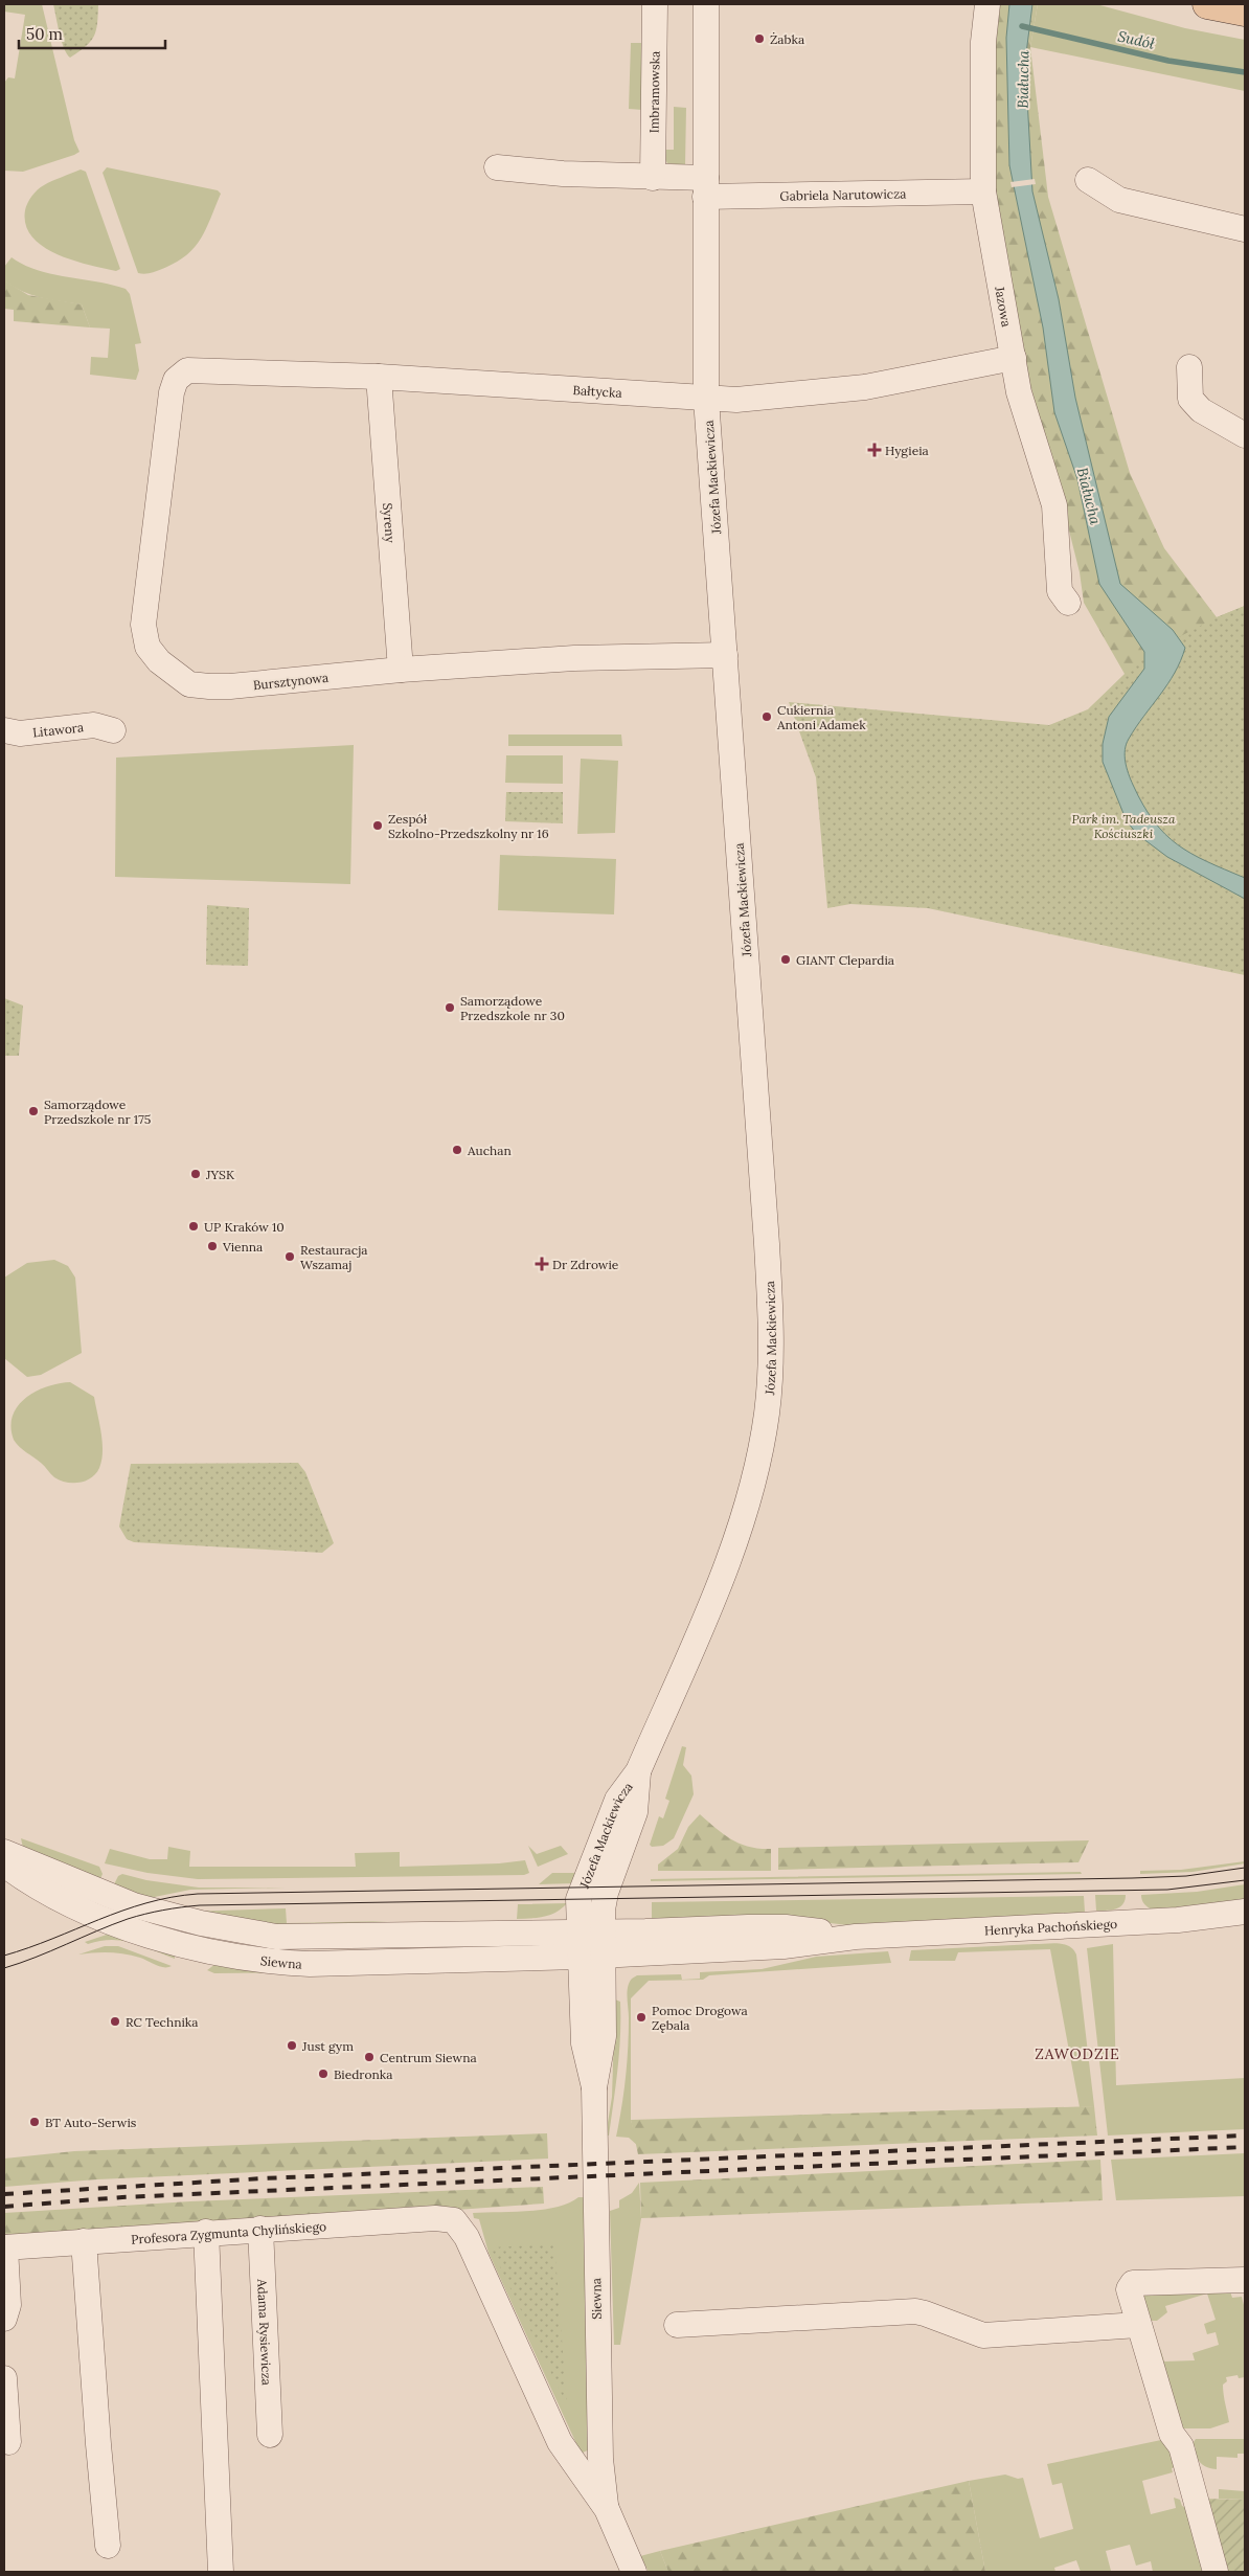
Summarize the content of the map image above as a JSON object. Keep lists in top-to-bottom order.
{
  "streets": {
    "street": [
      "Imbramowska",
      "Gabriela Narutowicza",
      "Jazowa",
      "Bałtycka",
      "Józefa Mackiewicza",
      "Syreny",
      "Bursztynowa",
      "Litawora",
      "Henryka Pachońskiego",
      "Siewna",
      "Profesora Zygmunta Chylińskiego",
      "Adama Rysiewicza"
    ]
  },
  "crossings": [
    ["Imbramowska", "Gabriela Narutowicza"],
    ["Gabriela Narutowicza", "Jazowa"],
    ["Gabriela Narutowicza", "Józefa Mackiewicza"],
    ["Jazowa", "Bałtycka"],
    ["Bałtycka", "Józefa Mackiewicza"],
    ["Bałtycka", "Syreny"],
    ["Bałtycka", "Bursztynowa"],
    ["Józefa Mackiewicza", "Bursztynowa"],
    ["Józefa Mackiewicza", "Henryka Pachońskiego"],
    ["Józefa Mackiewicza", "Siewna"],
    ["Syreny", "Bursztynowa"],
    ["Henryka Pachońskiego", "Siewna"],
    ["Siewna", "Profesora Zygmunta Chylińskiego"],
    ["Profesora Zygmunta Chylińskiego", "Adama Rysiewicza"]
  ],
  "districts": ["ZAWODZIE"],
  "water": ["Sudół", "Białucha"],
  "parks": ["Park im. Tadeusza Kościuszki"],
  "places": {
    "other": [
      "Żabka",
      "Cukiernia Antoni Adamek",
      "Zespół Szkolno-Przedszkolny nr 16",
      "GIANT Clepardia",
      "Samorządowe Przedszkole nr 30",
      "Samorządowe Przedszkole nr 175",
      "Auchan",
      "JYSK",
      "UP Kraków 10",
      "Vienna",
      "Restauracja Wszamaj",
      "Pomoc Drogowa Zębala",
      "RC Technika",
      "Just gym",
      "Centrum Siewna",
      "Biedronka",
      "BT Auto-Serwis"
    ],
    "health": ["Hygieia", "Dr Zdrowie"]
  },
  "scale_bar": "50 m"
}
